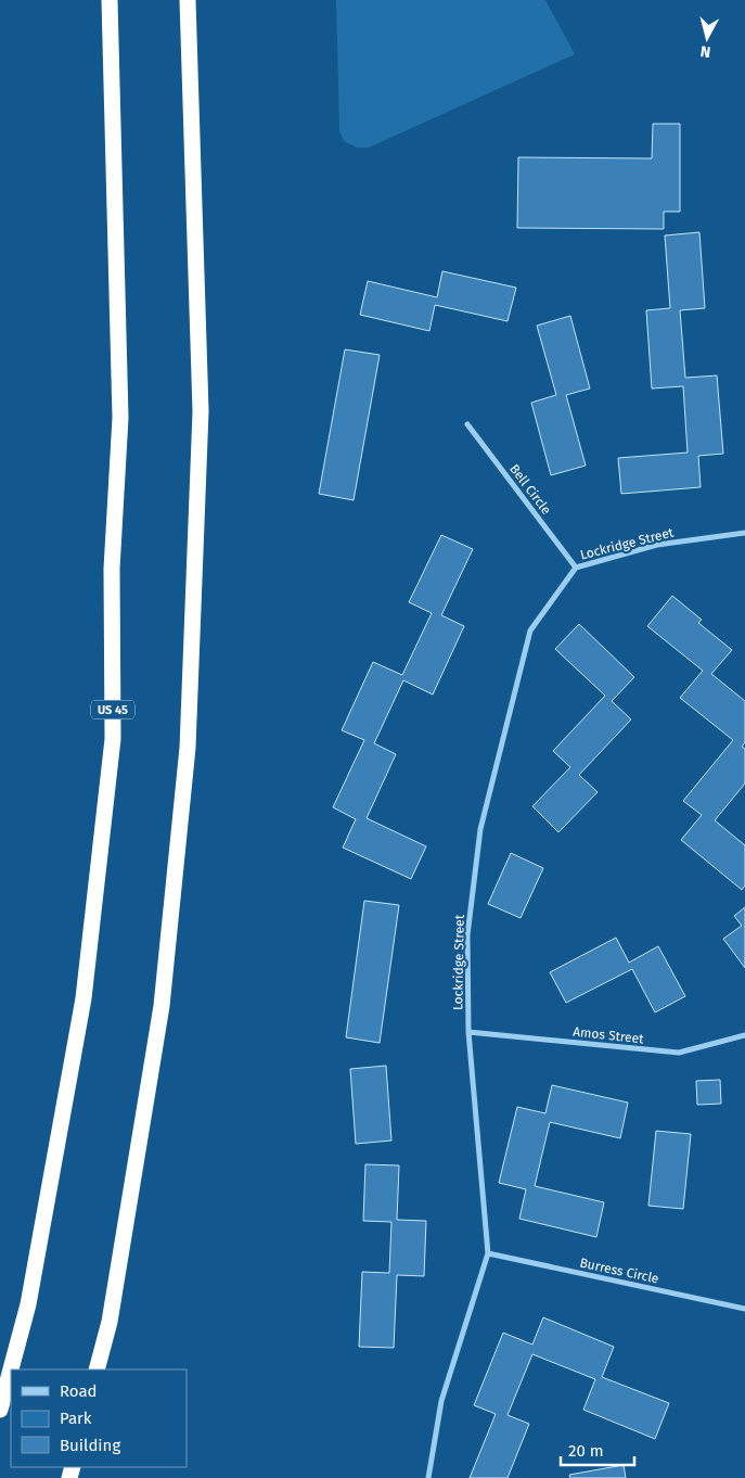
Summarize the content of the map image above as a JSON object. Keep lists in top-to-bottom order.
{
  "streets": {
    "highway": ["US 45"],
    "street": [
      "Bell Circle",
      "Lockridge Street",
      "Amos Street",
      "Burress Circle"
    ]
  },
  "crossings": [
    ["Bell Circle", "Lockridge Street"],
    ["Lockridge Street", "Amos Street"],
    ["Lockridge Street", "Burress Circle"]
  ],
  "legend": ["Road", "Park", "Building"],
  "scale_bar": "20 m",
  "north": "bottom"
}
